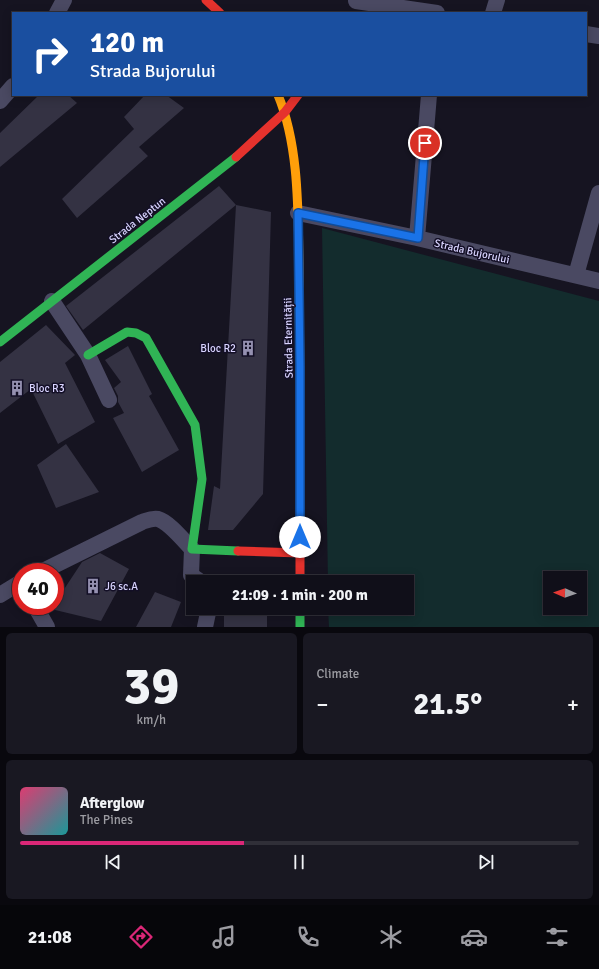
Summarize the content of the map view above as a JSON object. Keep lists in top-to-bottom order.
{
  "streets": {
    "street": ["Strada Neptun", "Strada Bujorului", "Strada Eternității"]
  },
  "crossings": [
    ["Strada Neptun", "Strada Eternității"],
    ["Strada Bujorului", "Strada Eternității"]
  ],
  "places": {
    "building": ["Bloc R2", "Bloc R3", "J6 sc.A"]
  },
  "north": "left",
  "page": {
    "turn": ["120 m", "Strada Bujorului"],
    "limit": "40",
    "trip": "21:09 · 1 min · 200 m",
    "tile": [
      ["39", "km/h"],
      "Climate"
    ],
    "heat": ["−", "21.5°", "+"],
    "song": ["Afterglow", "The Pines"],
    "tabs": "21:08"
  }
}
